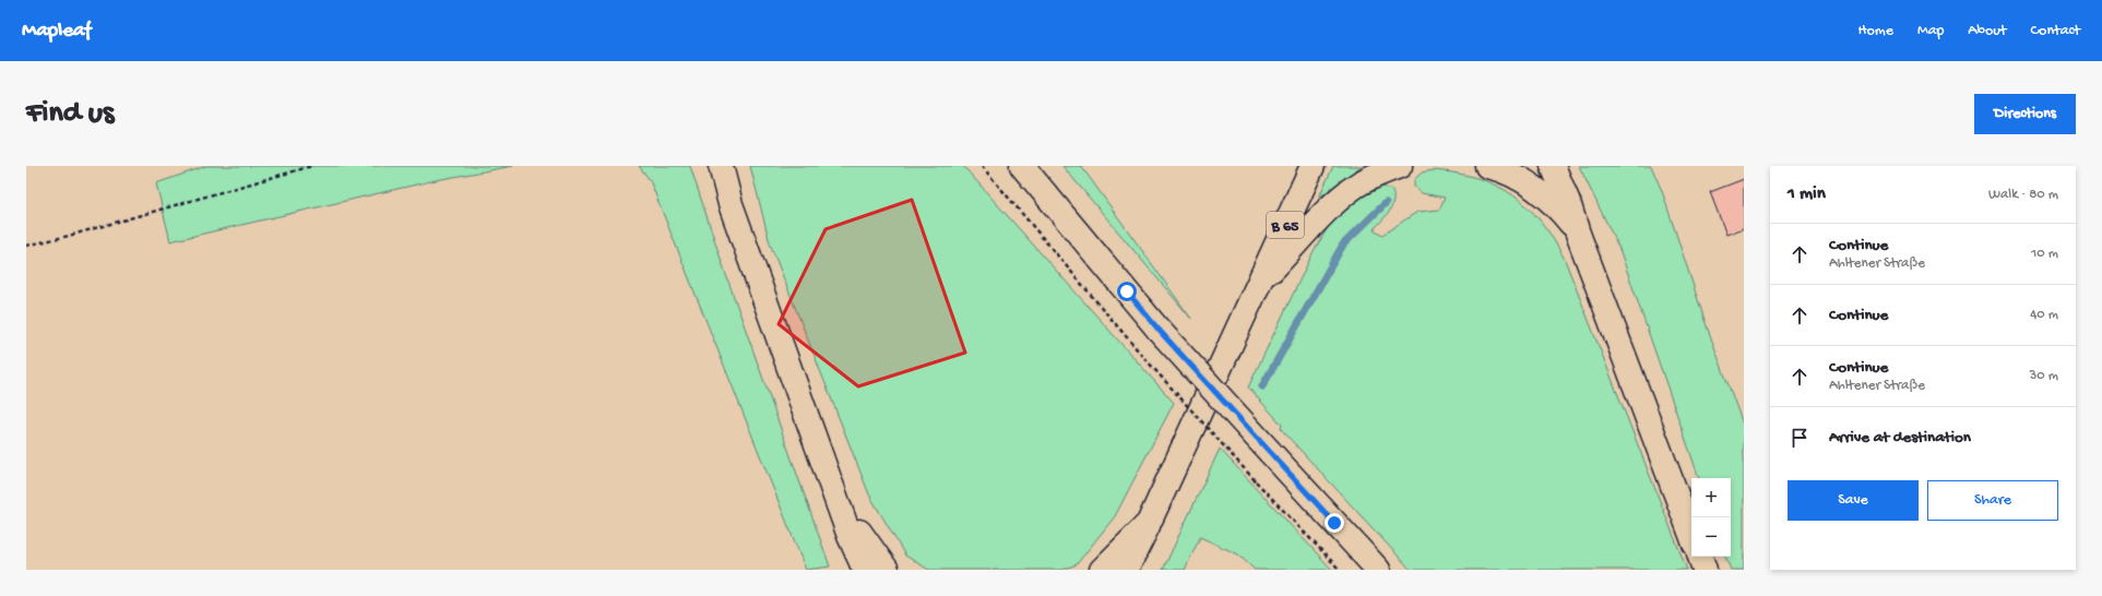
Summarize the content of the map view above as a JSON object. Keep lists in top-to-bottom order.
{
  "streets": {
    "main road": ["B 65"]
  },
  "page": {
    "header": "Mapleaf",
    "nav": [
      "Home",
      "Map",
      "About",
      "Contact"
    ],
    "buttons": [
      "Directions",
      ["Save", "Share"]
    ],
    "title": "Find us",
    "heading": ["1 min", "Walk · 80 m"],
    "list": [
      ["Continue", "Ahltener Straße", "10 m"],
      ["Continue", "40 m"],
      ["Continue", "Ahltener Straße", "30 m"],
      "Arrive at destination"
    ],
    "map_buttons": ["+", "−"]
  }
}
